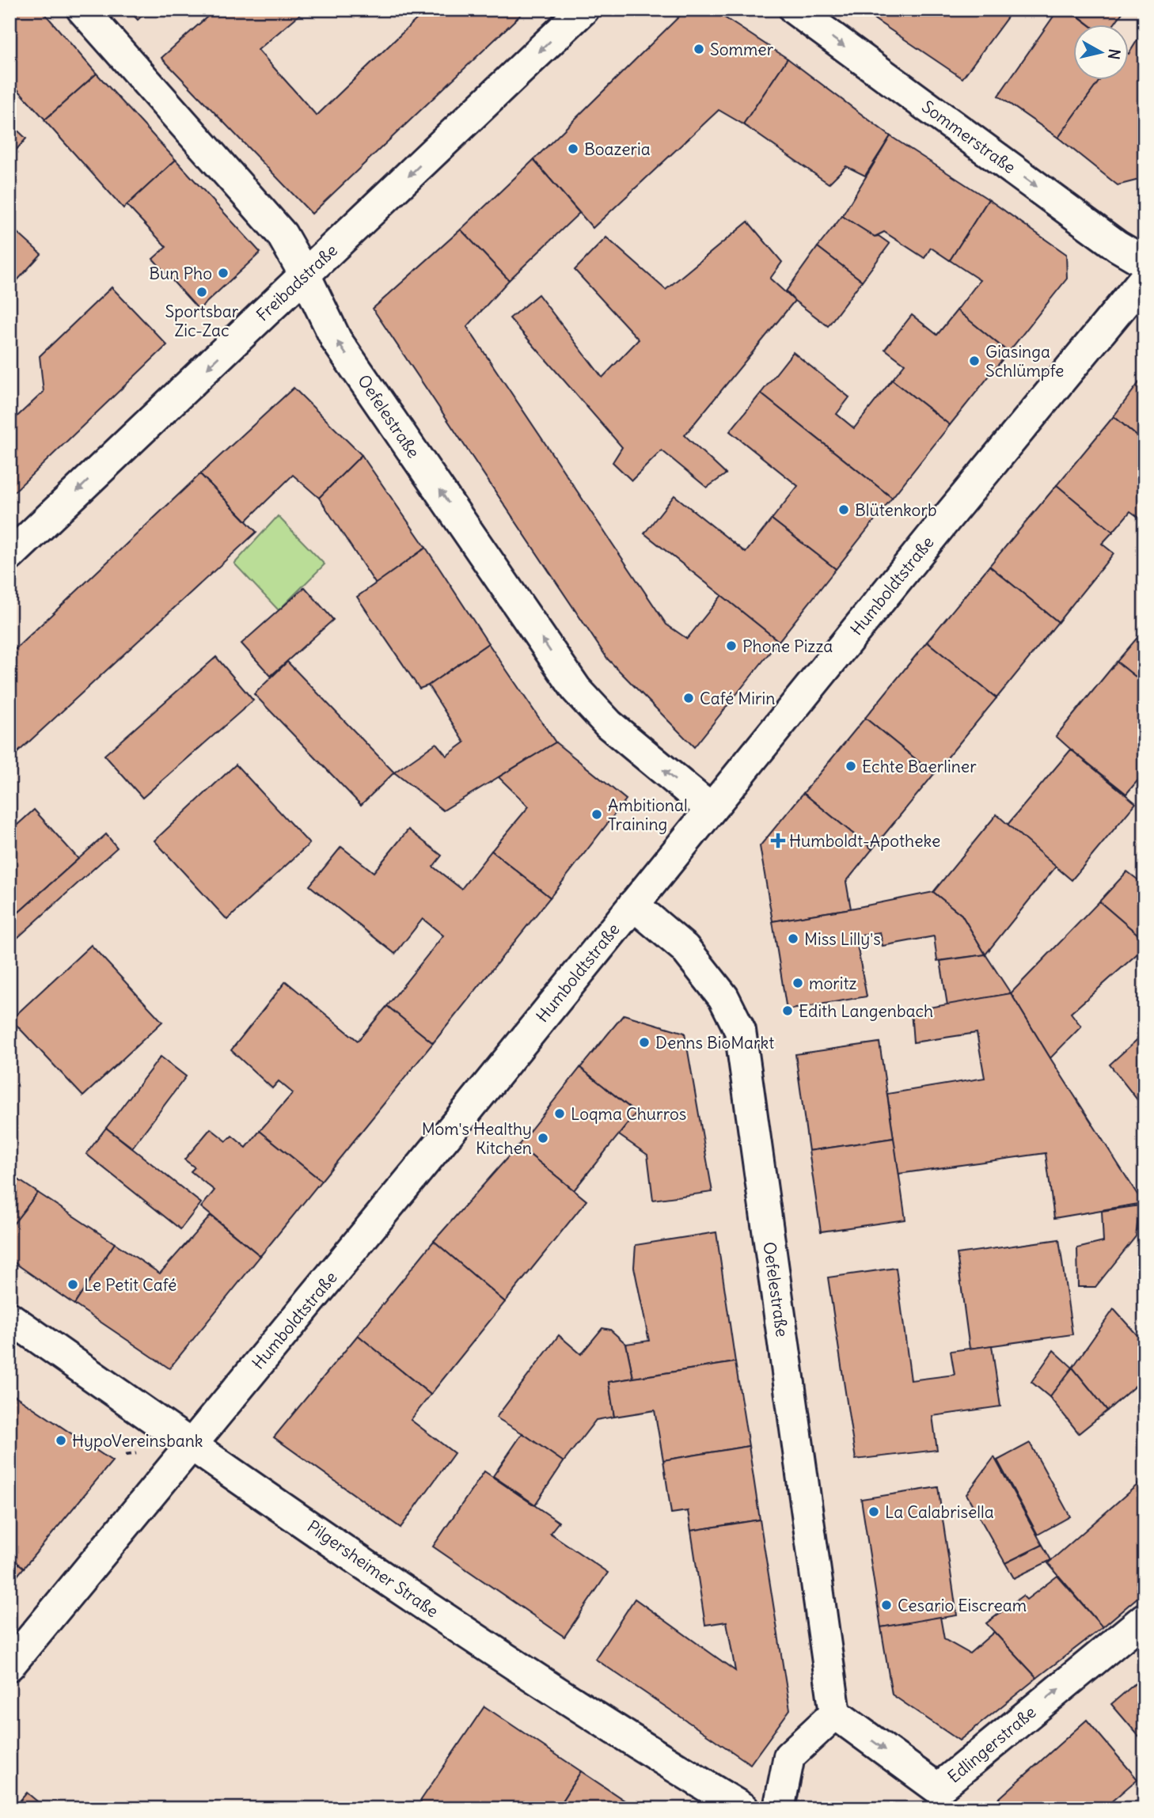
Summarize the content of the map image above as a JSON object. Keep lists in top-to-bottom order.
{
  "streets": {
    "street": [
      "Sommerstraße",
      "Freibadstraße",
      "Oefelestraße",
      "Humboldtstraße",
      "Pilgersheimer Straße",
      "Edlingerstraße"
    ]
  },
  "crossings": [
    ["Freibadstraße", "Oefelestraße"],
    ["Oefelestraße", "Humboldtstraße"],
    ["Oefelestraße", "Edlingerstraße"],
    ["Humboldtstraße", "Pilgersheimer Straße"]
  ],
  "one_way": [
    "Sommerstraße",
    "Freibadstraße",
    "Oefelestraße",
    "Edlingerstraße"
  ],
  "places": {
    "other": [
      "Sommer",
      "Boazeria",
      "Bun Pho",
      "Sportsbar Zic-Zac",
      "Giasinga Schlümpfe",
      "Blütenkorb",
      "Phone Pizza",
      "Café Mirin",
      "Echte Baerliner",
      "Ambitional Training",
      "Miss Lilly's",
      "moritz",
      "Edith Langenbach",
      "Denns BioMarkt",
      "Loqma Churros",
      "Mom's Healthy Kitchen",
      "Le Petit Café",
      "HypoVereinsbank",
      "La Calabrisella",
      "Cesario Eiscream"
    ],
    "health": ["Humboldt-Apotheke"]
  },
  "north": "right"
}
